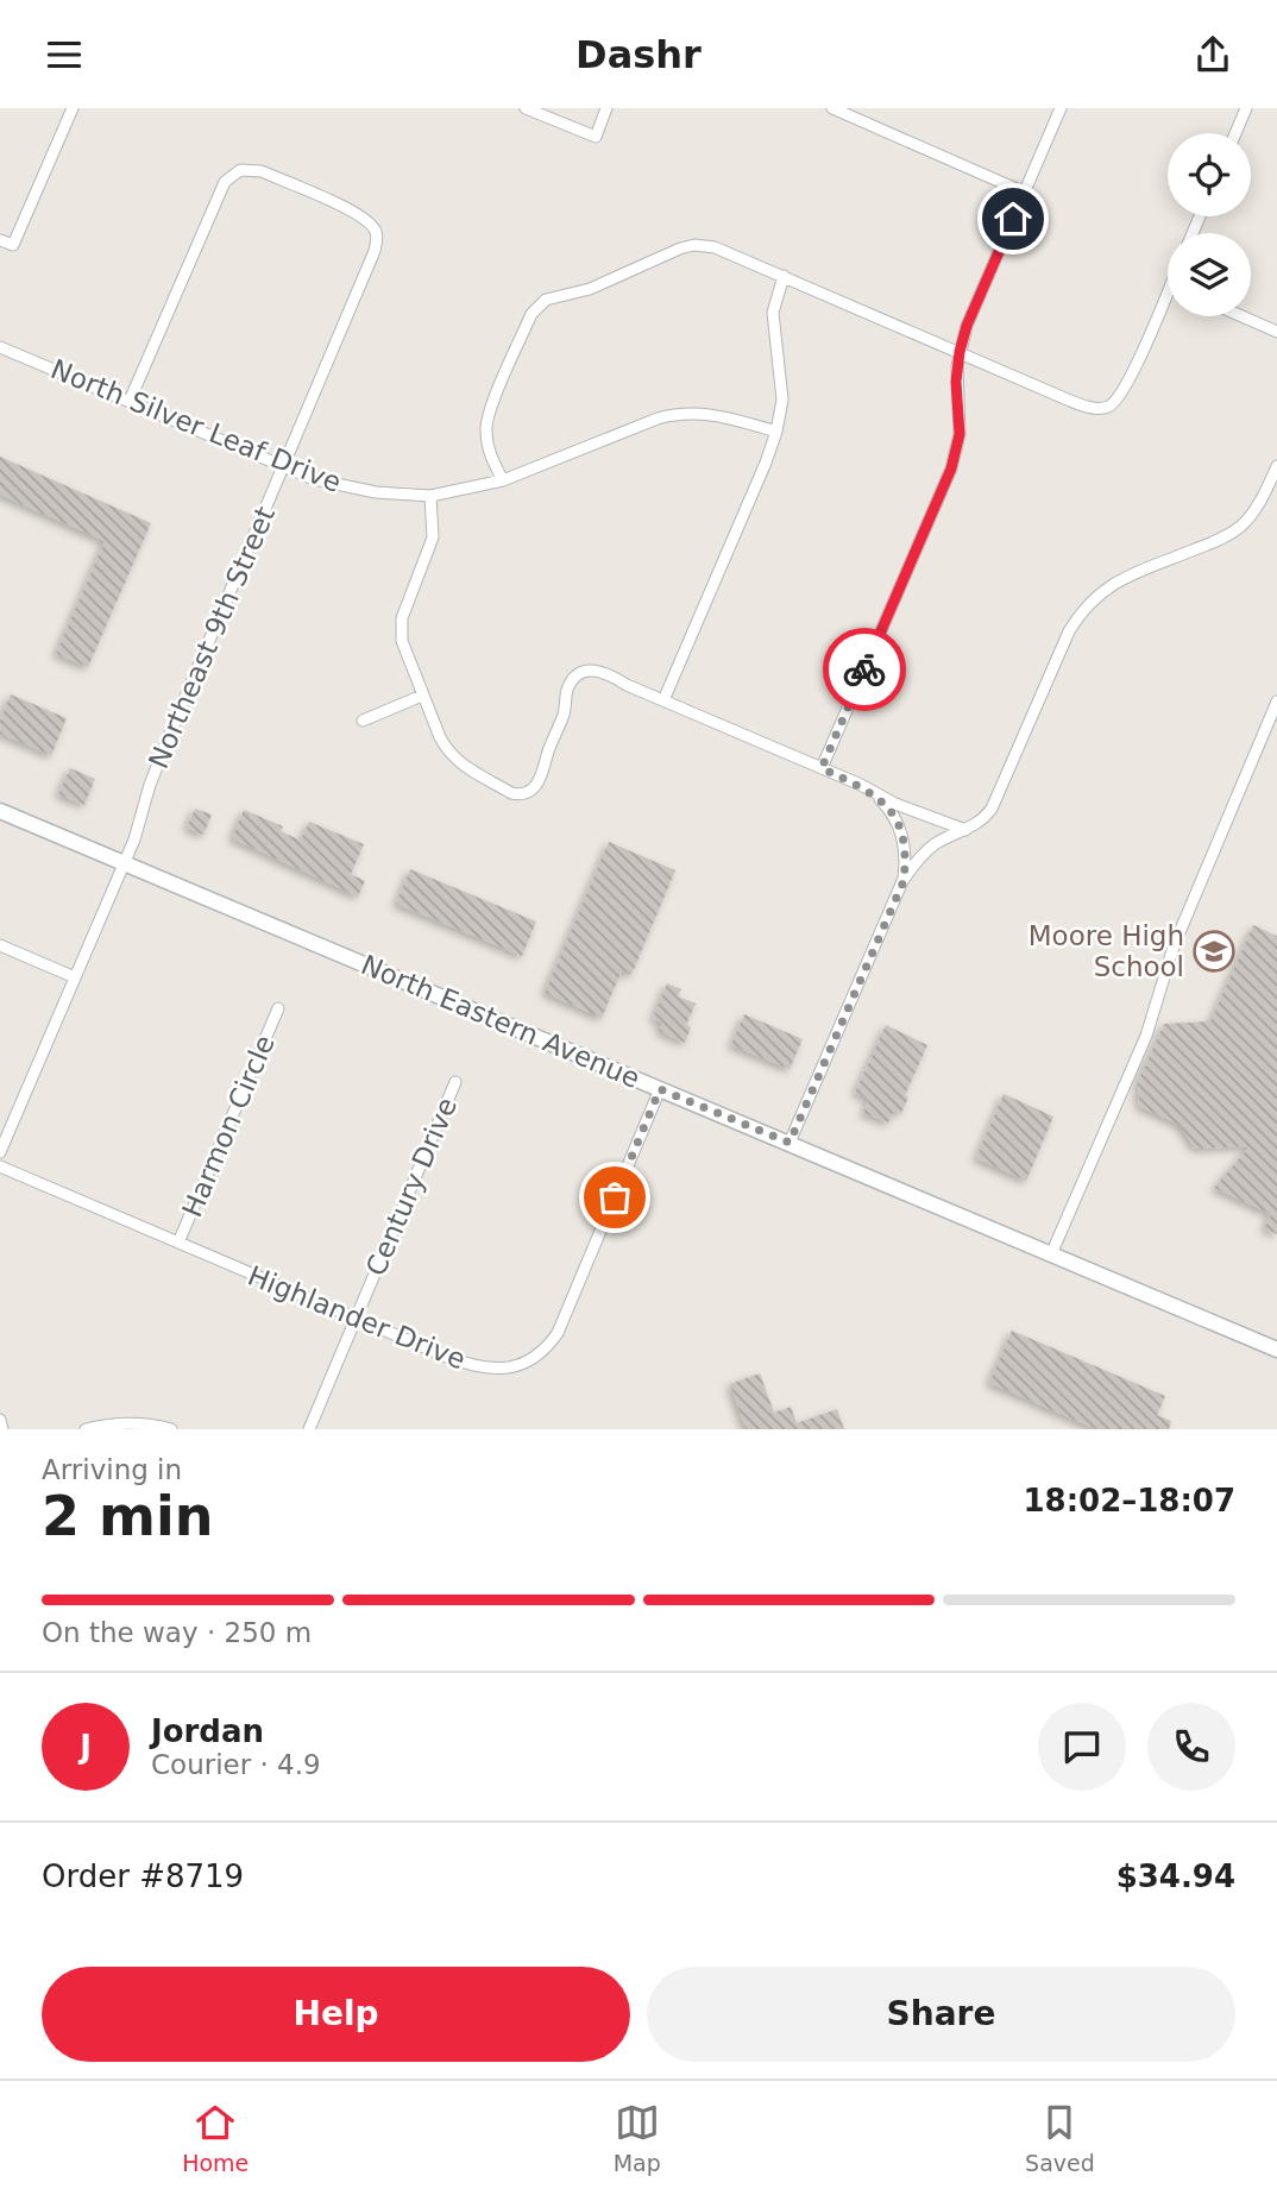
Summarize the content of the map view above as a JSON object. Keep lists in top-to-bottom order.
{
  "streets": {
    "main road": ["North Eastern Avenue"],
    "street": [
      "North Silver Leaf Drive",
      "Northeast 9th Street",
      "Harmon Circle",
      "Century Drive",
      "Highlander Drive"
    ]
  },
  "crossings": [
    ["North Silver Leaf Drive", "Northeast 9th Street"],
    ["Northeast 9th Street", "North Eastern Avenue"],
    ["North Eastern Avenue", "Highlander Drive"],
    ["Harmon Circle", "Highlander Drive"],
    ["Century Drive", "Highlander Drive"]
  ],
  "places": {
    "school or university": ["Moore High School"]
  },
  "page": {
    "header": "Dashr",
    "heading": ["2 min", "Arriving in", "18:02–18:07"],
    "panel": [
      "Jordan",
      "Courier · 4.9",
      "Order #8719",
      "$34.94"
    ],
    "bar": "On the way · 250 m",
    "round": "J",
    "buttons": ["Help", "Share"],
    "tabs": ["Home", "Map", "Saved"]
  }
}
